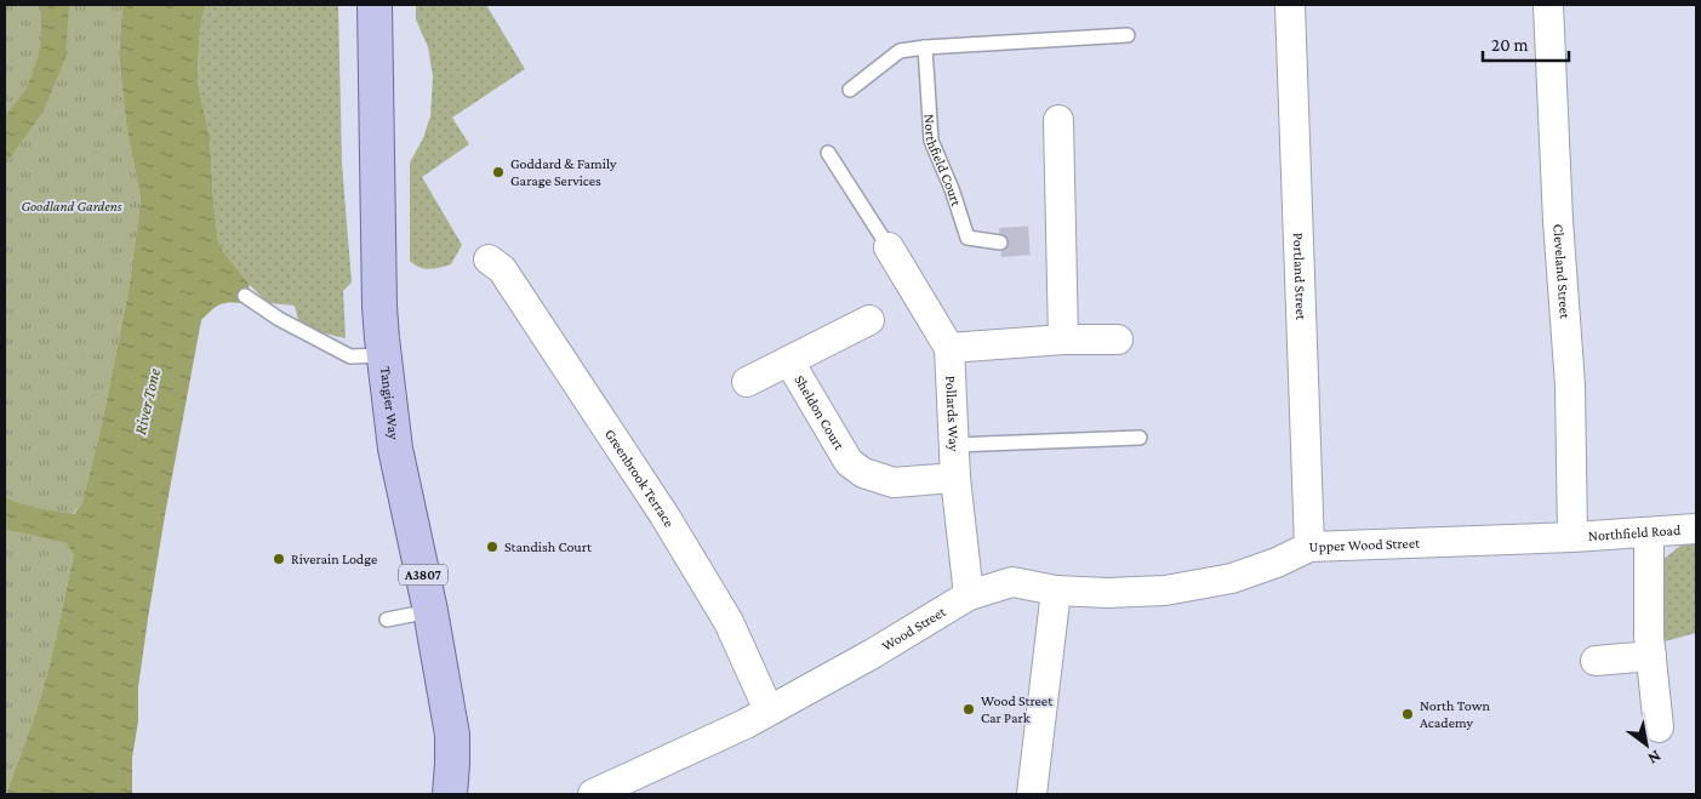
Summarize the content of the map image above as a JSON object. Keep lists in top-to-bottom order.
{
  "streets": {
    "main road": ["Tangier Way", "A3807"],
    "street": [
      "Cleveland Street",
      "Portland Street",
      "Sheldon Court",
      "Pollards Way",
      "Greenbrook Terrace",
      "Northfield Road",
      "Upper Wood Street",
      "Wood Street"
    ],
    "lane": ["Northfield Court"]
  },
  "crossings": [
    ["Cleveland Street", "Northfield Road"],
    ["Cleveland Street", "Upper Wood Street"],
    ["Portland Street", "Upper Wood Street"],
    ["Sheldon Court", "Pollards Way"],
    ["Pollards Way", "Wood Street"],
    ["Greenbrook Terrace", "Wood Street"],
    ["Northfield Road", "Upper Wood Street"],
    ["Upper Wood Street", "Wood Street"]
  ],
  "water": ["River Tone"],
  "parks": ["Goodland Gardens"],
  "places": [
    "Goddard & Family Garage Services",
    "Standish Court",
    "Riverain Lodge",
    "Wood Street Car Park",
    "North Town Academy"
  ],
  "scale_bar": "20 m",
  "north": "bottom right"
}
